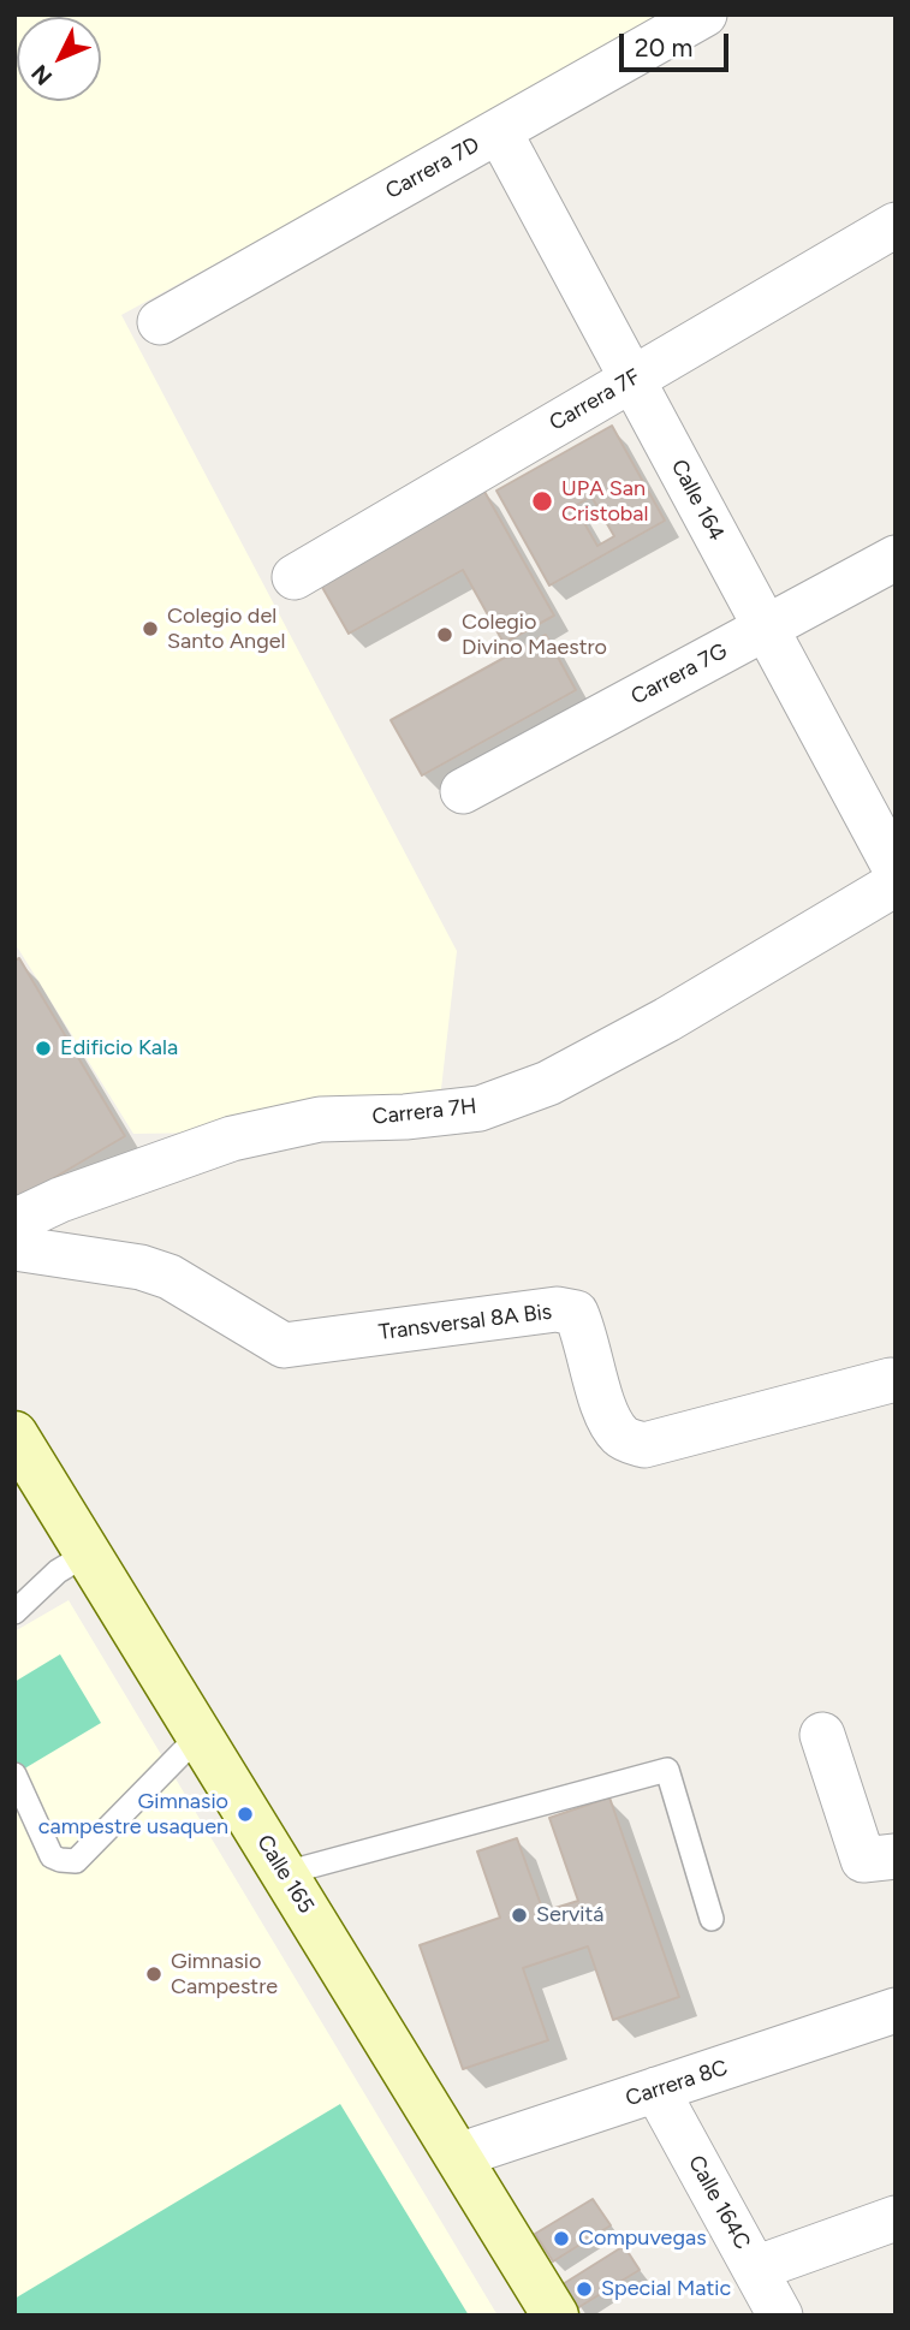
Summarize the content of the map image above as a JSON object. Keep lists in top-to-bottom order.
{
  "streets": {
    "street": [
      "Carrera 7D",
      "Carrera 7F",
      "Calle 164",
      "Carrera 7G",
      "Carrera 7H",
      "Transversal 8A Bis",
      "Calle 165",
      "Carrera 8C",
      "Calle 164C"
    ]
  },
  "crossings": [
    ["Carrera 7D", "Calle 164"],
    ["Carrera 7F", "Calle 164"],
    ["Calle 164", "Carrera 7G"],
    ["Calle 165", "Carrera 8C"],
    ["Carrera 8C", "Calle 164C"]
  ],
  "places": [
    "UPA San Cristobal",
    "Colegio del Santo Angel",
    "Colegio Divino Maestro",
    "Edificio Kala",
    "Gimnasio campestre usaquen",
    "Servitá",
    "Gimnasio Campestre",
    "Compuvegas",
    "Special Matic"
  ],
  "scale_bar": "20 m",
  "north": "bottom left"
}
